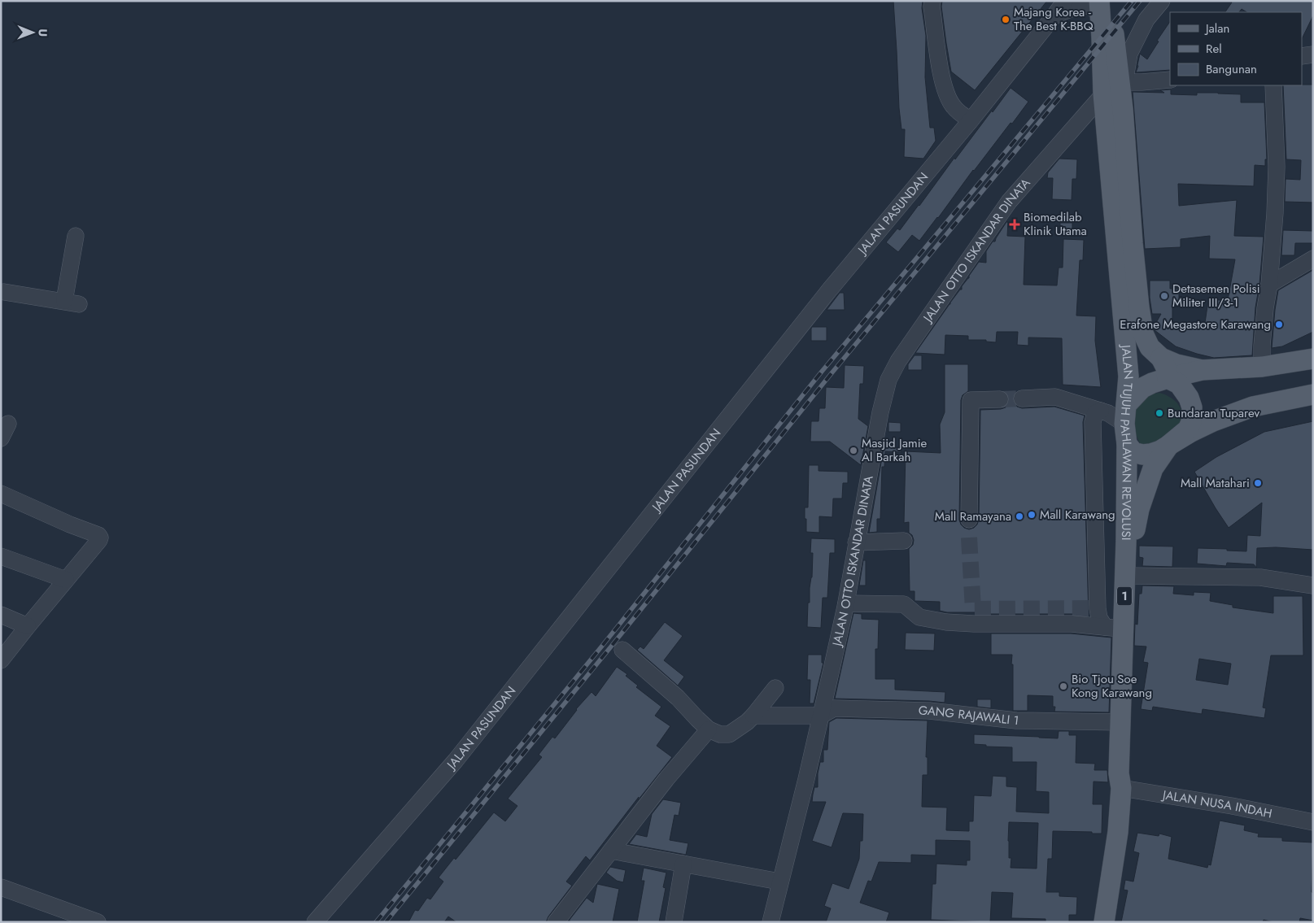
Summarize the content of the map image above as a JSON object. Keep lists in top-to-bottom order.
{
  "streets": {
    "main road": ["JALAN TUJUH PAHLAWAN REVOLUSI", "1"],
    "street": [
      "JALAN PASUNDAN",
      "JALAN OTTO ISKANDAR DINATA",
      "GANG RAJAWALI 1",
      "JALAN NUSA INDAH"
    ]
  },
  "crossings": [
    ["JALAN PASUNDAN", "JALAN TUJUH PAHLAWAN REVOLUSI"],
    ["JALAN OTTO ISKANDAR DINATA", "JALAN TUJUH PAHLAWAN REVOLUSI"],
    ["JALAN OTTO ISKANDAR DINATA", "GANG RAJAWALI 1"],
    ["JALAN TUJUH PAHLAWAN REVOLUSI", "1"],
    ["JALAN TUJUH PAHLAWAN REVOLUSI", "GANG RAJAWALI 1"],
    ["JALAN TUJUH PAHLAWAN REVOLUSI", "JALAN NUSA INDAH"]
  ],
  "places": {
    "other": [
      "Majang Korea - The Best K-BBQ",
      "Detasemen Polisi Militer III/3-1",
      "Erafone Megastore Karawang",
      "Bundaran Tuparev",
      "Masjid Jamie Al Barkah",
      "Mall Matahari",
      "Mall Karawang",
      "Mall Ramayana",
      "Bio Tjou Soe Kong Karawang"
    ],
    "health": ["Biomedilab Klinik Utama"]
  },
  "legend": ["Jalan", "Rel", "Bangunan"],
  "north": "right"
}
